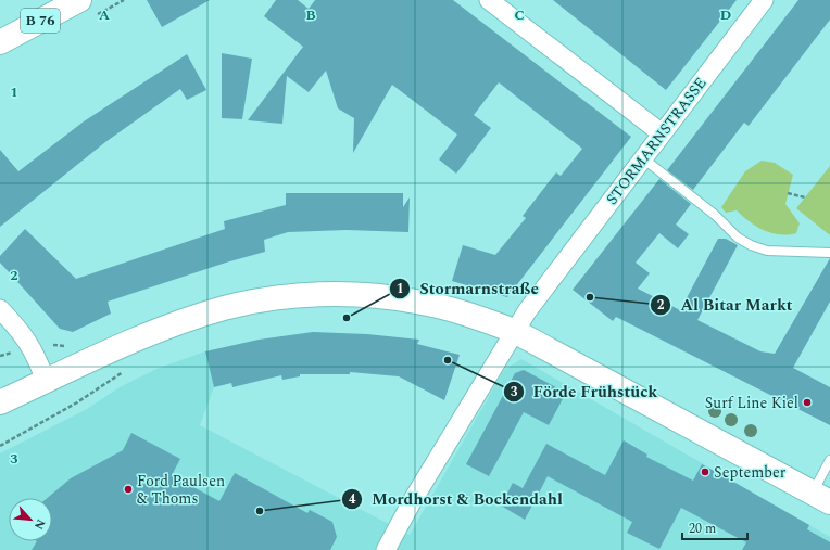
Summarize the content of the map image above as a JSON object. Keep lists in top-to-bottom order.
{
  "streets": {
    "main road": ["B 76"],
    "street": ["STORMARNSTRASSE"]
  },
  "places": [
    "Al Bitar Markt",
    "Stormarnstraße",
    "Förde Frühstück",
    "Surf Line Kiel",
    "September",
    "Ford Paulsen & Thoms",
    "Mordhorst & Bockendahl"
  ],
  "scale_bar": "20 m",
  "north": "bottom right",
  "grid": {
    "columns": [
      "A",
      "B",
      "C",
      "D"
    ],
    "rows": ["1", "2", "3"]
  }
}
